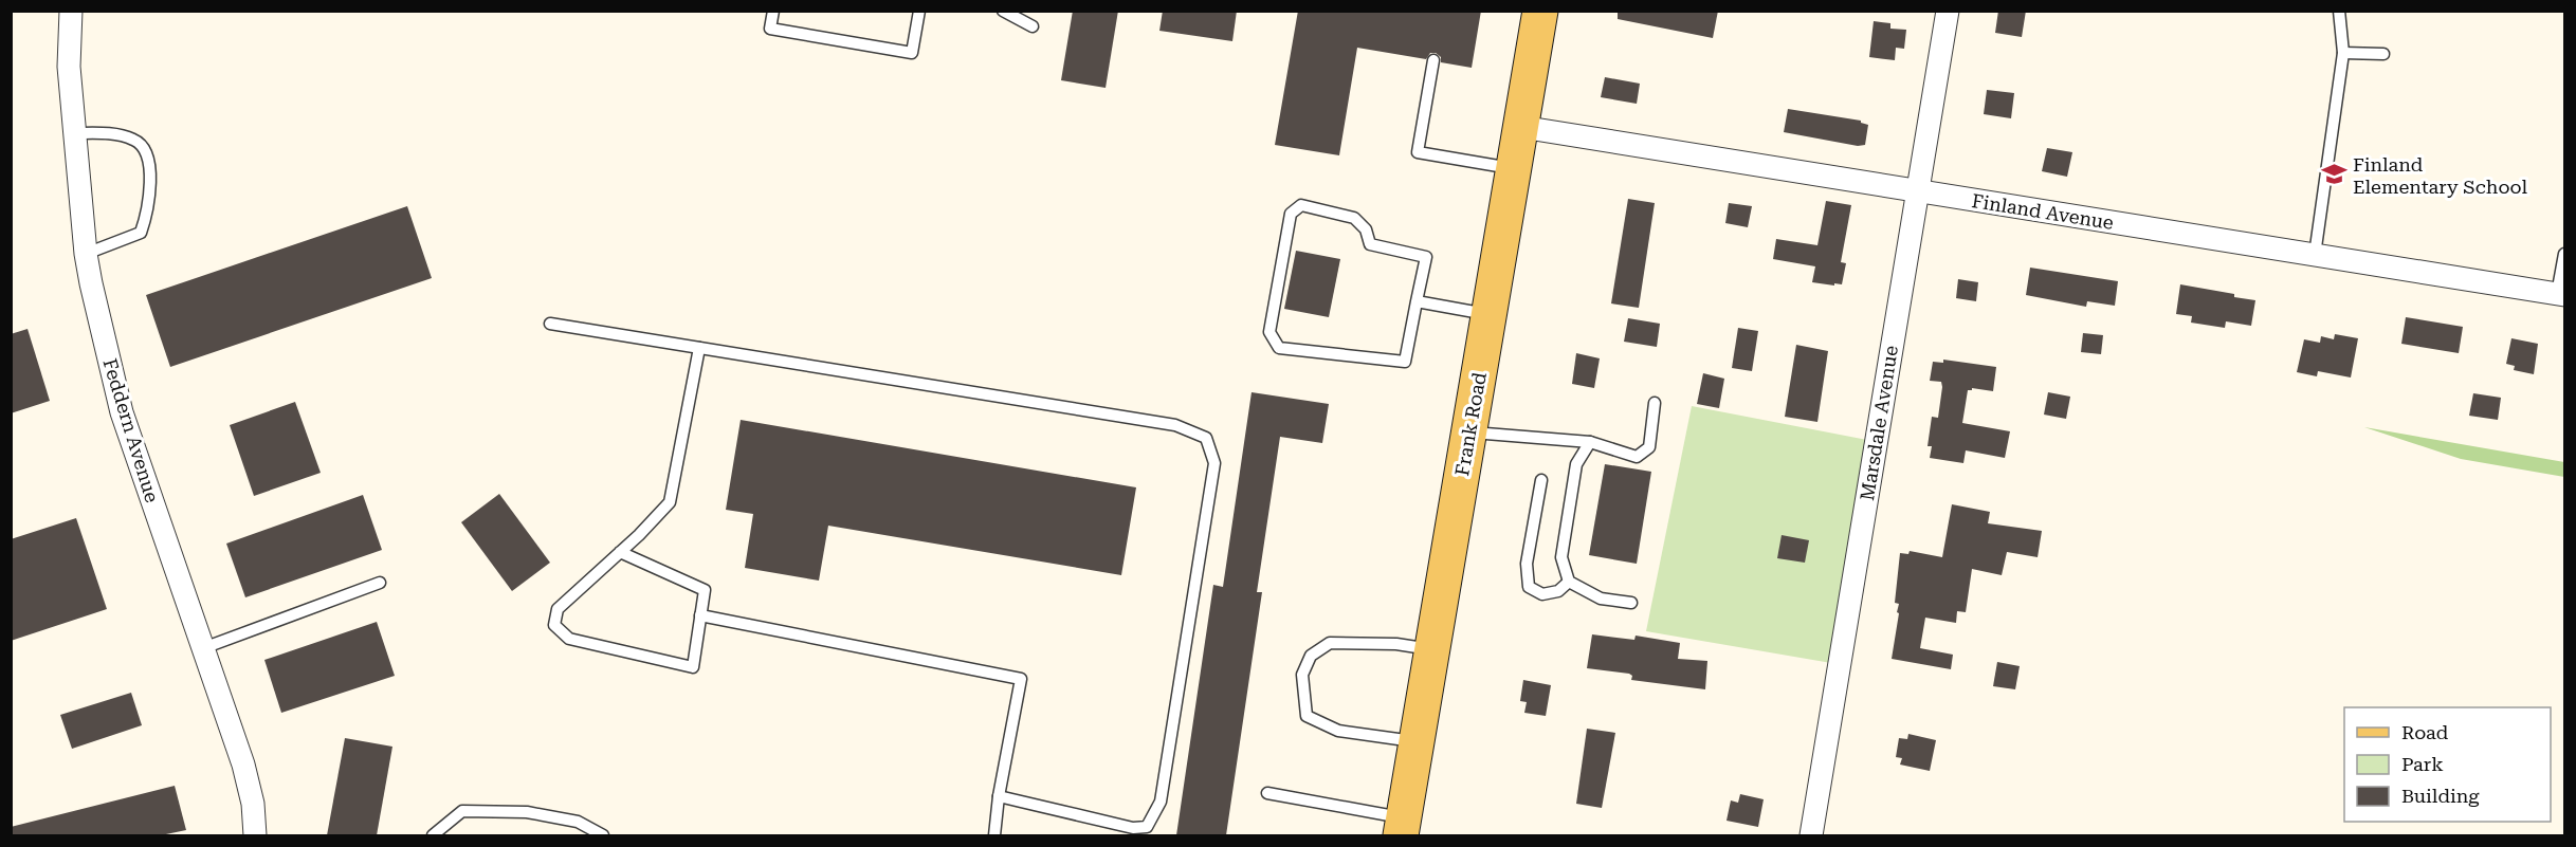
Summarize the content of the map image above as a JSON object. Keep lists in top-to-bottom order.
{
  "streets": {
    "main road": ["Frank Road"],
    "street": ["Finland Avenue", "Marsdale Avenue", "Feddern Avenue"]
  },
  "crossings": [
    ["Finland Avenue", "Marsdale Avenue"],
    ["Finland Avenue", "Frank Road"]
  ],
  "places": {
    "school or university": ["Finland Elementary School"]
  },
  "legend": ["Road", "Park", "Building"]
}
